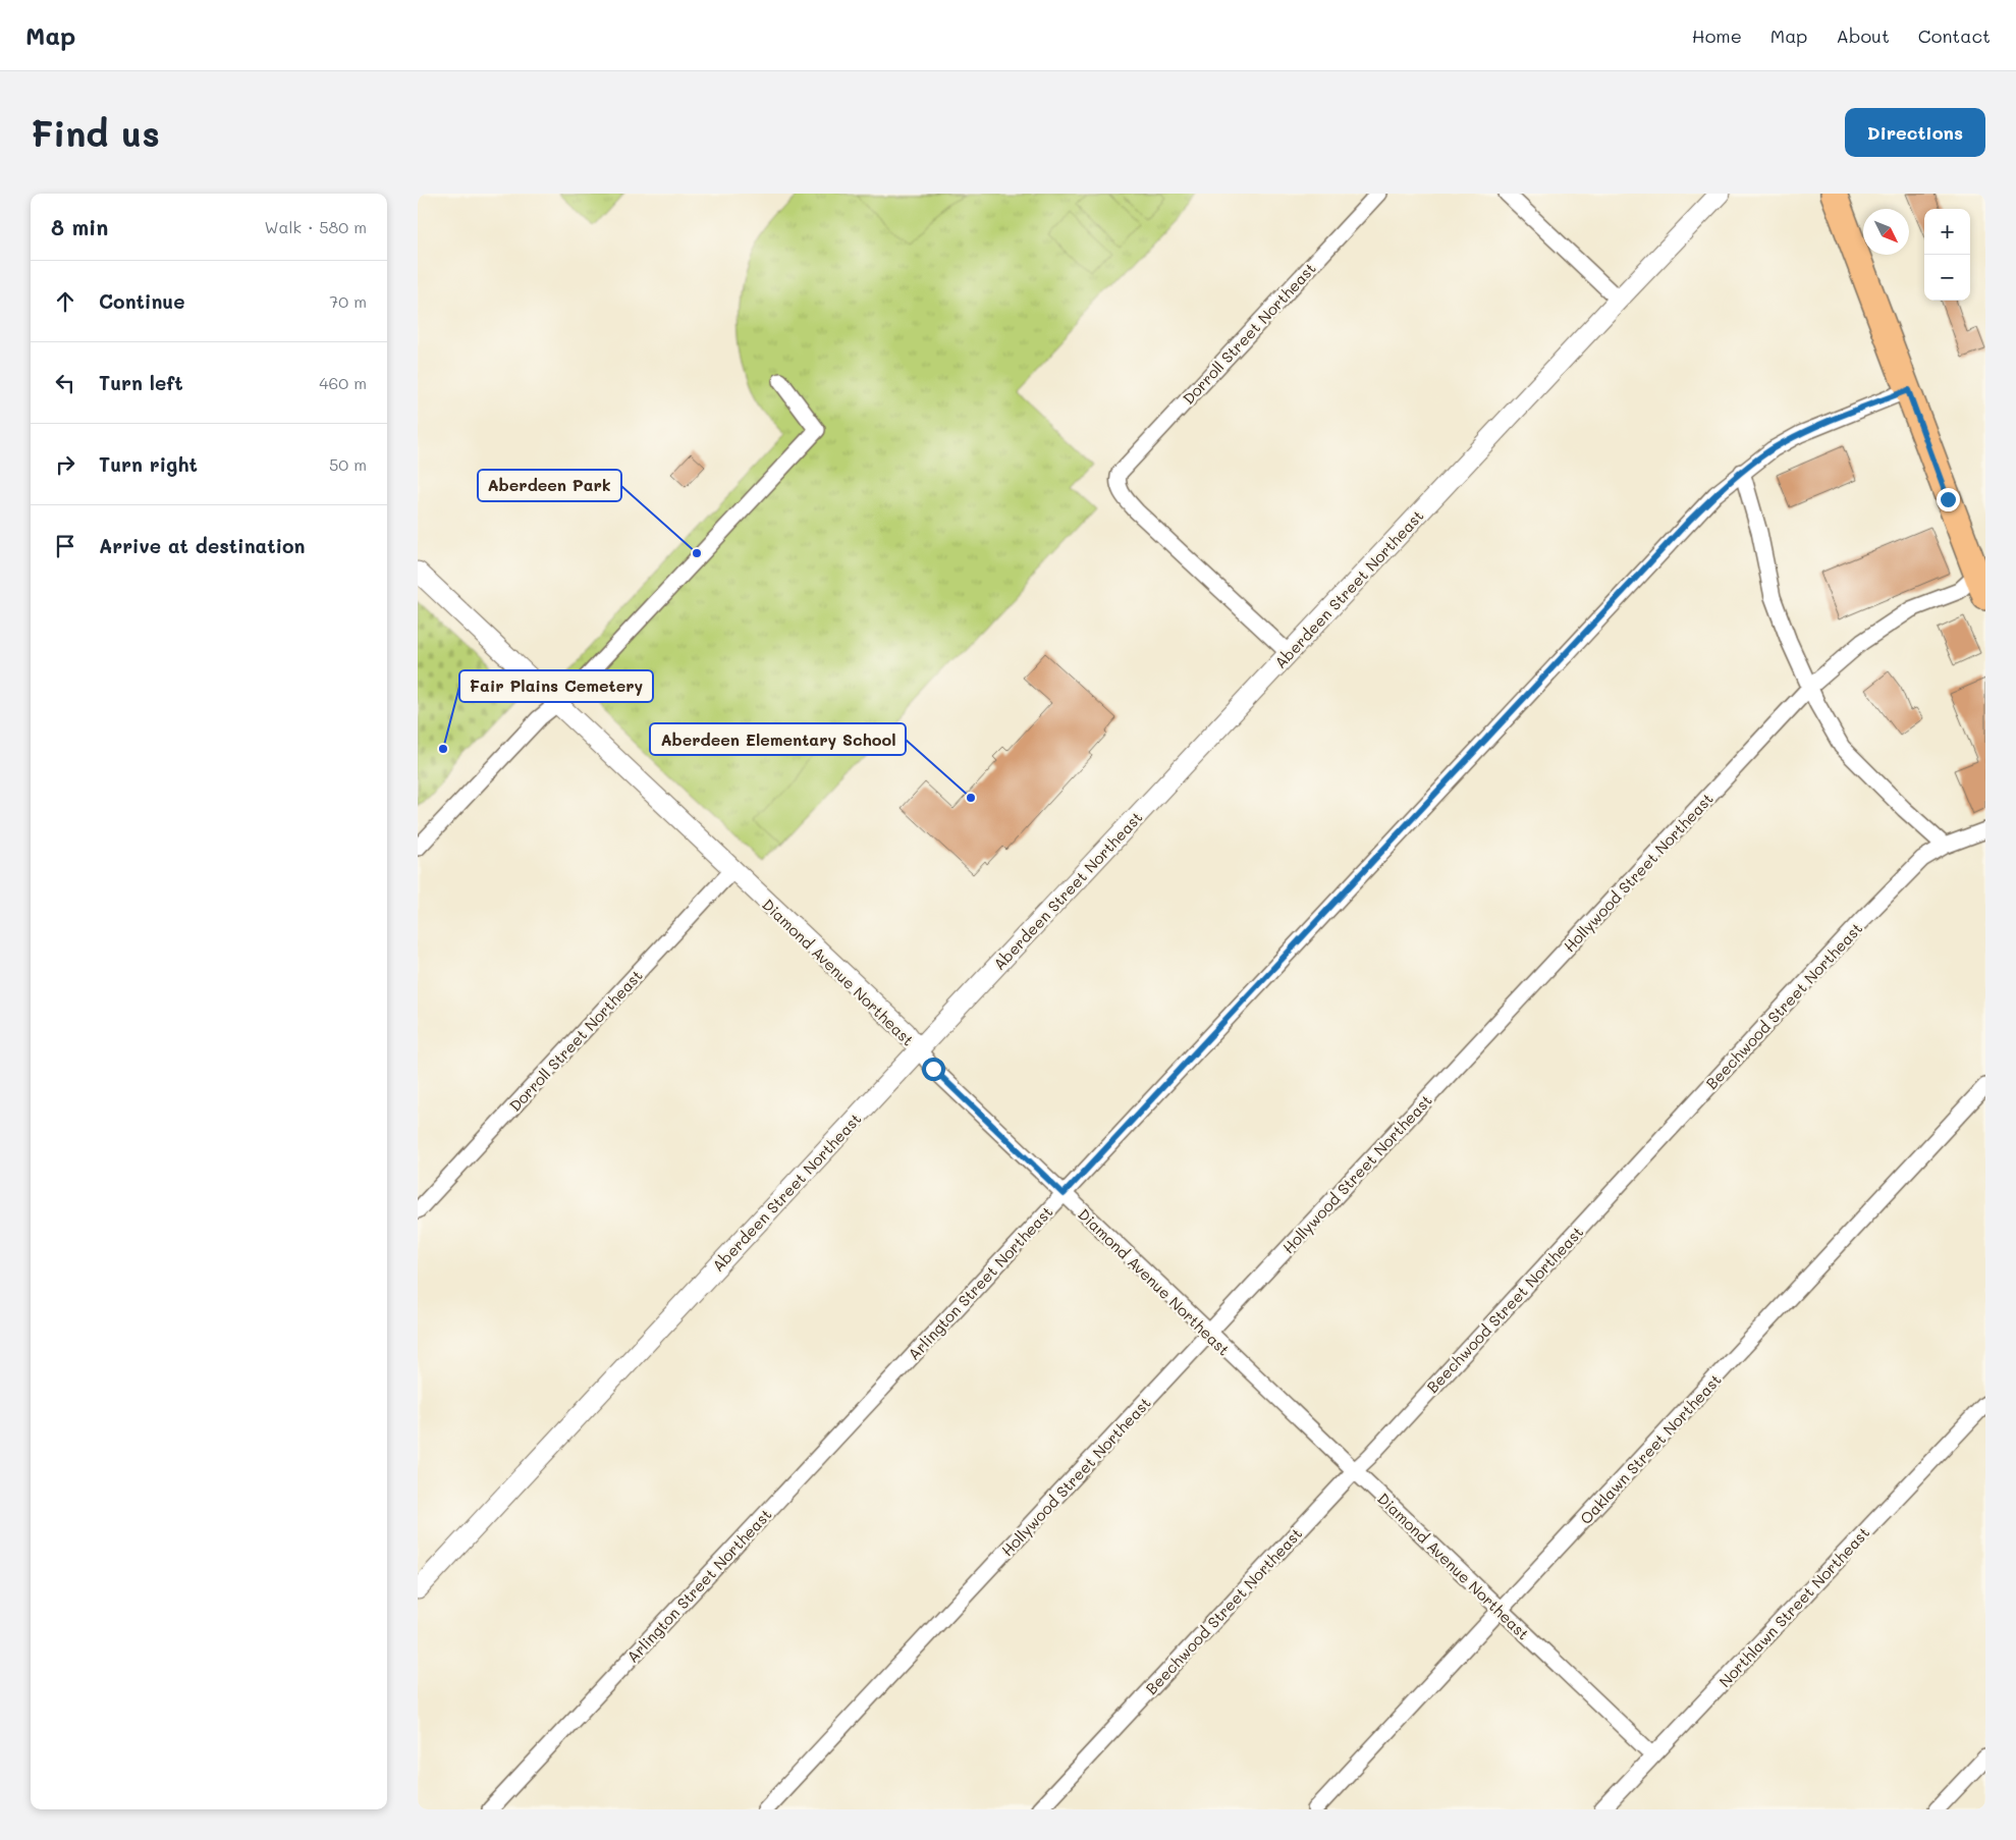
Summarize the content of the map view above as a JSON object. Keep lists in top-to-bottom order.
{
  "streets": {
    "street": [
      "Dorroll Street Northeast",
      "Aberdeen Street Northeast",
      "Hollywood Street Northeast",
      "Diamond Avenue Northeast",
      "Beechwood Street Northeast",
      "Arlington Street Northeast",
      "Oaklawn Street Northeast",
      "Northlawn Street Northeast"
    ]
  },
  "crossings": [
    ["Dorroll Street Northeast", "Aberdeen Street Northeast"],
    ["Dorroll Street Northeast", "Diamond Avenue Northeast"],
    ["Aberdeen Street Northeast", "Diamond Avenue Northeast"],
    ["Hollywood Street Northeast", "Diamond Avenue Northeast"],
    ["Diamond Avenue Northeast", "Beechwood Street Northeast"],
    ["Diamond Avenue Northeast", "Arlington Street Northeast"],
    ["Diamond Avenue Northeast", "Oaklawn Street Northeast"],
    ["Diamond Avenue Northeast", "Northlawn Street Northeast"]
  ],
  "places": ["Aberdeen Park", "Fair Plains Cemetery", "Aberdeen Elementary School"],
  "north": "bottom right",
  "page": {
    "header": "Map",
    "nav": [
      "Home",
      "Map",
      "About",
      "Contact"
    ],
    "buttons": "Directions",
    "title": "Find us",
    "heading": ["8 min", "Walk · 580 m"],
    "map_buttons": ["+", "−"],
    "list": [
      ["Continue", "70 m"],
      ["Turn left", "460 m"],
      ["Turn right", "50 m"],
      "Arrive at destination"
    ]
  }
}
